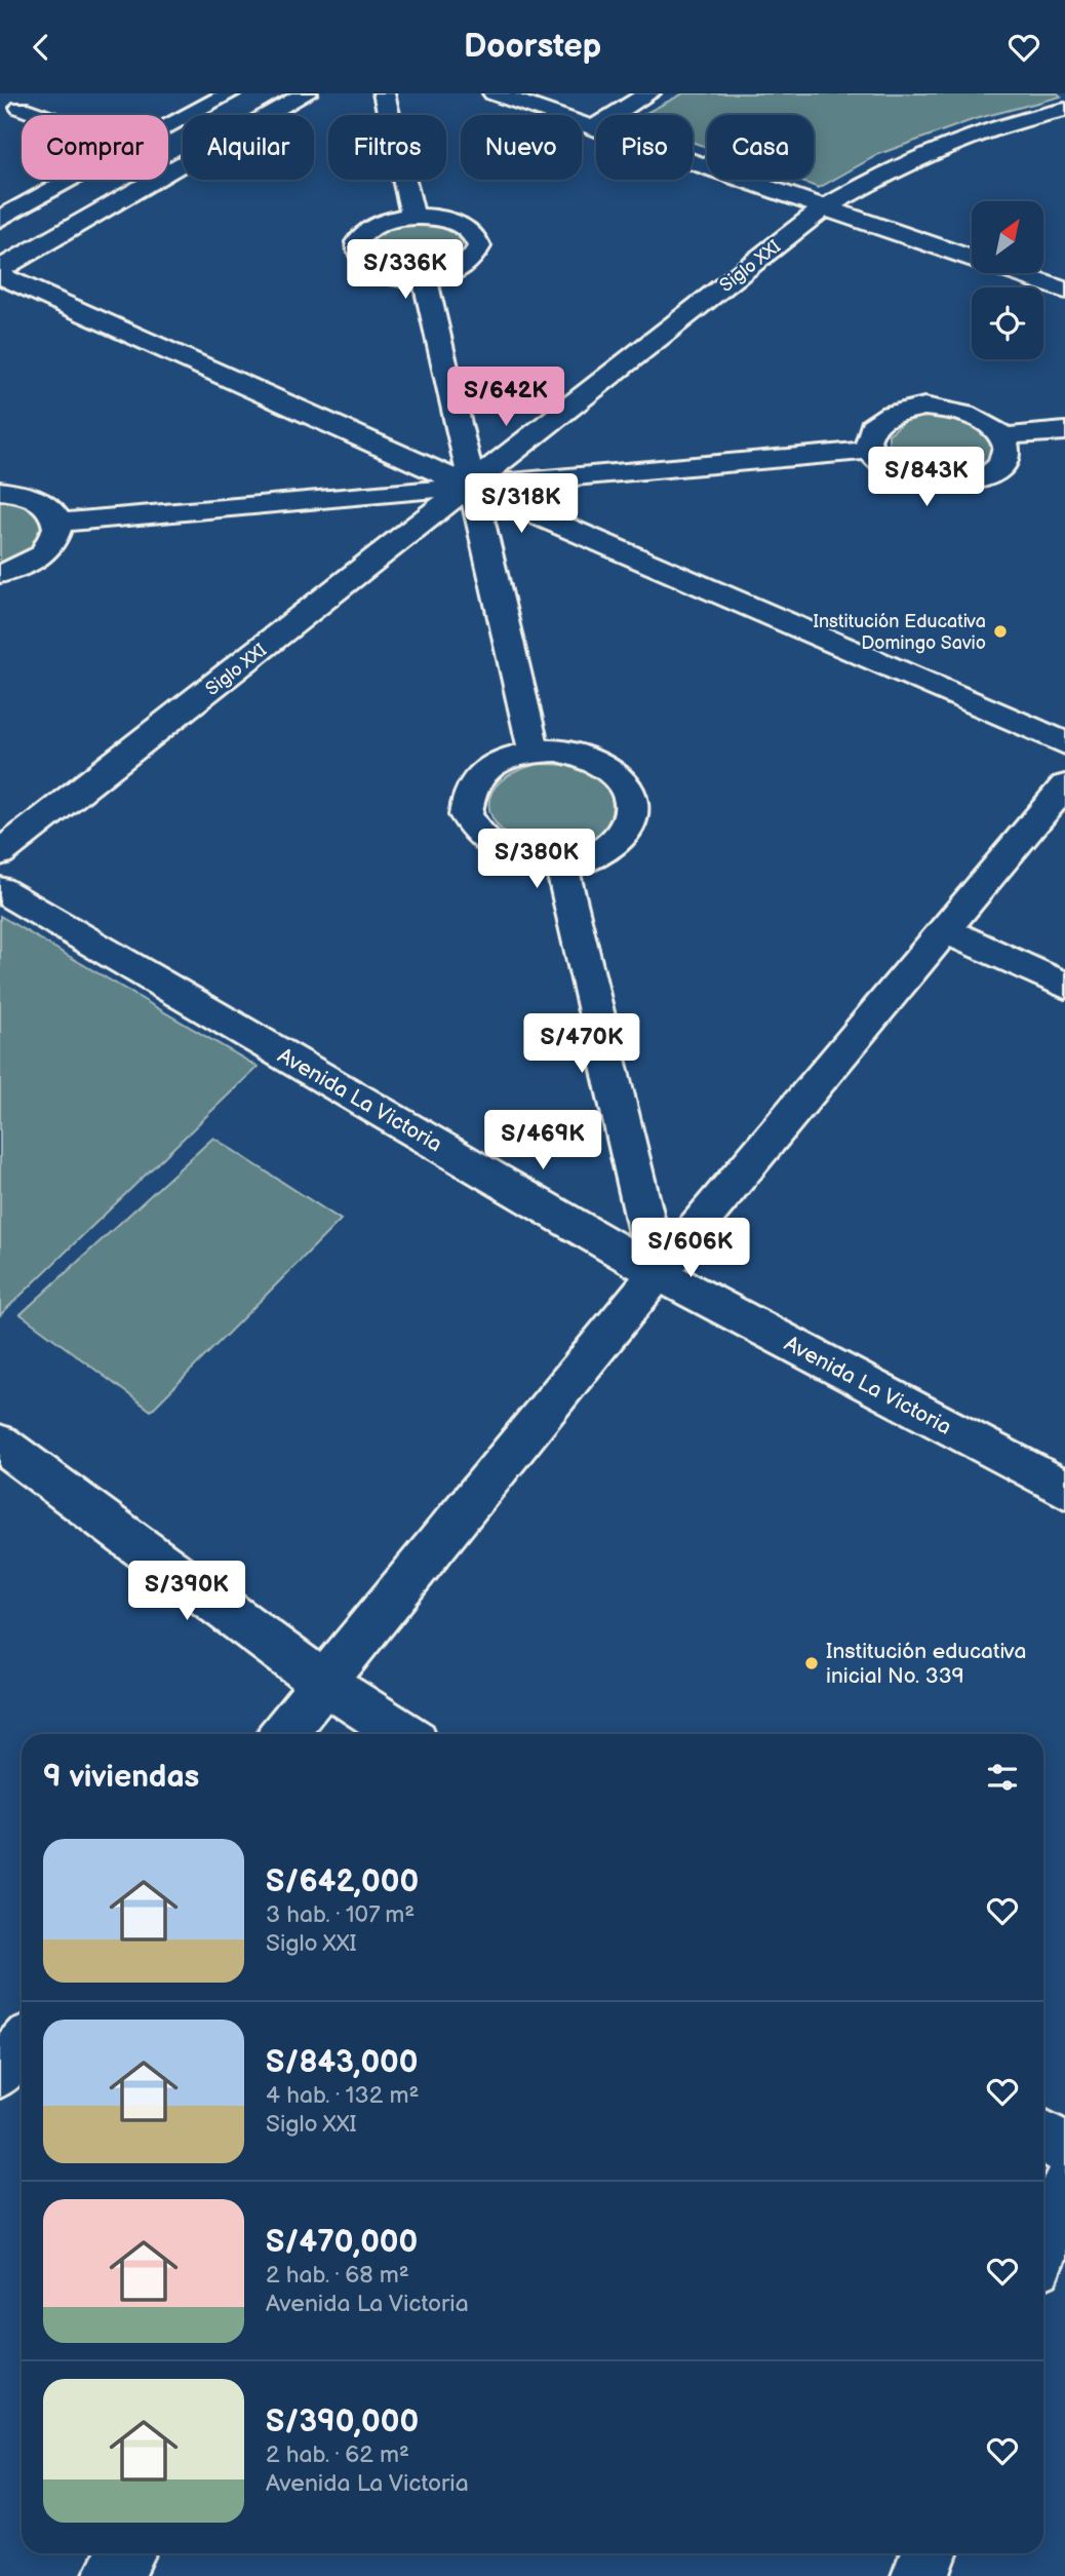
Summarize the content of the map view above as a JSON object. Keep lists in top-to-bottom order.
{
  "streets": {
    "street": ["Siglo XXI", "Avenida La Victoria"]
  },
  "places": ["Institución Educativa Domingo Savio", "Institución educativa inicial No. 339"],
  "north": "top right",
  "page": {
    "header": "Doorstep",
    "chip": [
      "Comprar",
      "Alquilar",
      "Filtros",
      "Nuevo",
      "Piso",
      "Casa"
    ],
    "price": [
      "S/336K",
      "S/642K",
      "S/843K",
      "S/318K",
      "S/380K",
      "S/470K",
      "S/469K",
      "S/606K",
      "S/390K"
    ],
    "heading": "9 viviendas",
    "list": [
      {
        "name": "S/642,000",
        "note": "3 hab. · 107 m² · Siglo XXI"
      },
      {
        "name": "S/843,000",
        "note": "4 hab. · 132 m² · Siglo XXI"
      },
      {
        "name": "S/470,000",
        "note": "2 hab. · 68 m² · Avenida La Victoria"
      },
      {
        "name": "S/390,000",
        "note": "2 hab. · 62 m² · Avenida La Victoria"
      }
    ]
  }
}
